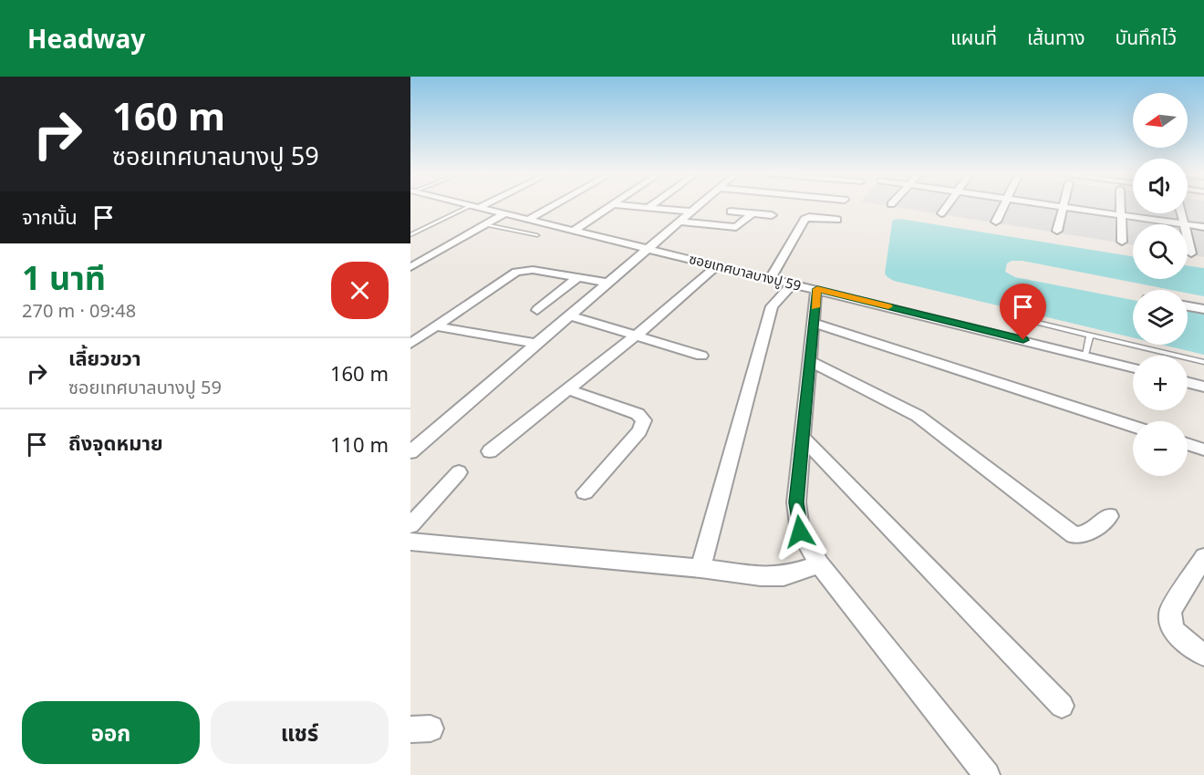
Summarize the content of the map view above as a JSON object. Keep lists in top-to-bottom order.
{
  "streets": {
    "street": ["ซอยเทศบาลบางปู 59"]
  },
  "north": "left",
  "page": {
    "header": "Headway",
    "nav": ["แผนที่", "เส้นทาง", "บันทึกไว้"],
    "turn": ["160 m", "ซอยเทศบาลบางปู 59"],
    "map_buttons": ["+", "−"],
    "then": "จากนั้น",
    "heading": ["1 นาที", "270 m · 09:48"],
    "list": [
      {
        "name": "เลี้ยวขวา",
        "note": "ซอยเทศบาลบางปู 59",
        "value": "160 m"
      },
      {
        "name": "ถึงจุดหมาย",
        "value": "110 m"
      }
    ],
    "buttons": ["ออก", "แชร์"]
  }
}
